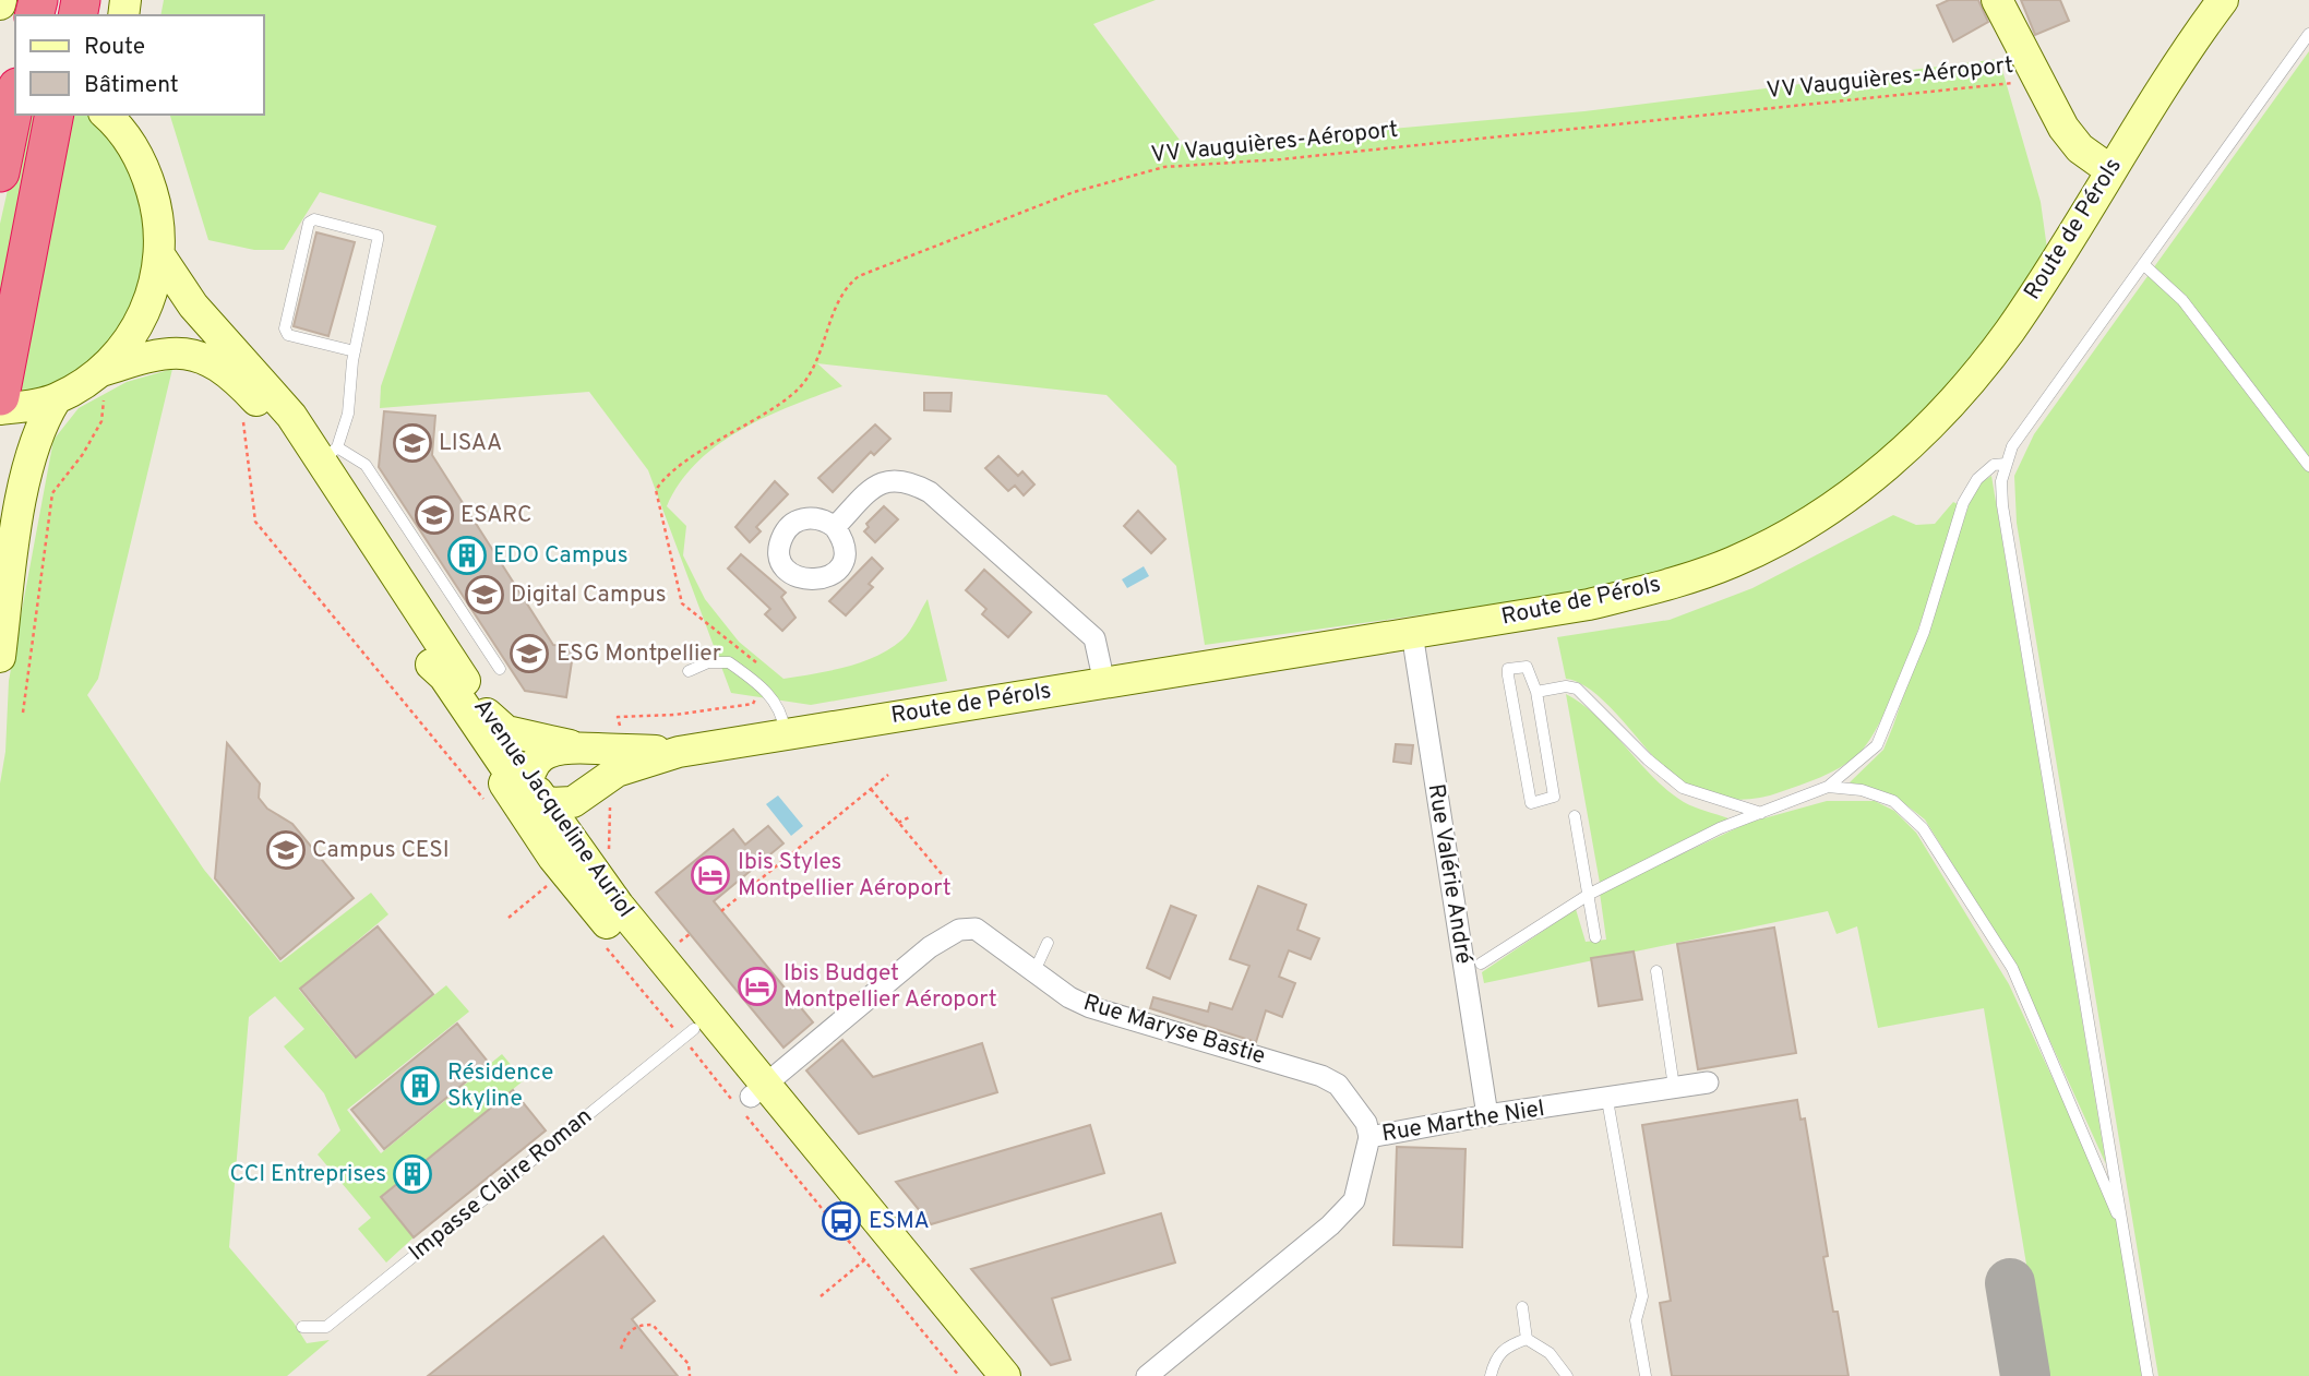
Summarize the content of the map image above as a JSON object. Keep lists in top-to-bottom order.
{
  "streets": {
    "main road": ["Route de Pérols", "Avenue Jacqueline Auriol"],
    "street": ["Rue Valérie André", "Rue Maryse Bastie", "Rue Marthe Niel"],
    "lane": ["Impasse Claire Roman"],
    "path": ["VV Vauguières-Aéroport"]
  },
  "crossings": [
    ["Route de Pérols", "Avenue Jacqueline Auriol"],
    ["Route de Pérols", "Rue Valérie André"],
    ["Avenue Jacqueline Auriol", "Rue Maryse Bastie"],
    ["Avenue Jacqueline Auriol", "Impasse Claire Roman"],
    ["Rue Valérie André", "Rue Marthe Niel"],
    ["Rue Maryse Bastie", "Rue Marthe Niel"]
  ],
  "places": {
    "school or university": [
      "LISAA",
      "ESARC",
      "Digital Campus",
      "ESG Montpellier",
      "Campus CESI"
    ],
    "building": ["EDO Campus", "Résidence Skyline", "CCI Entreprises"],
    "hotel": ["Ibis Styles Montpellier Aéroport", "Ibis Budget Montpellier Aéroport"],
    "bus stop": ["ESMA"]
  },
  "legend": ["Route", "Bâtiment"]
}
